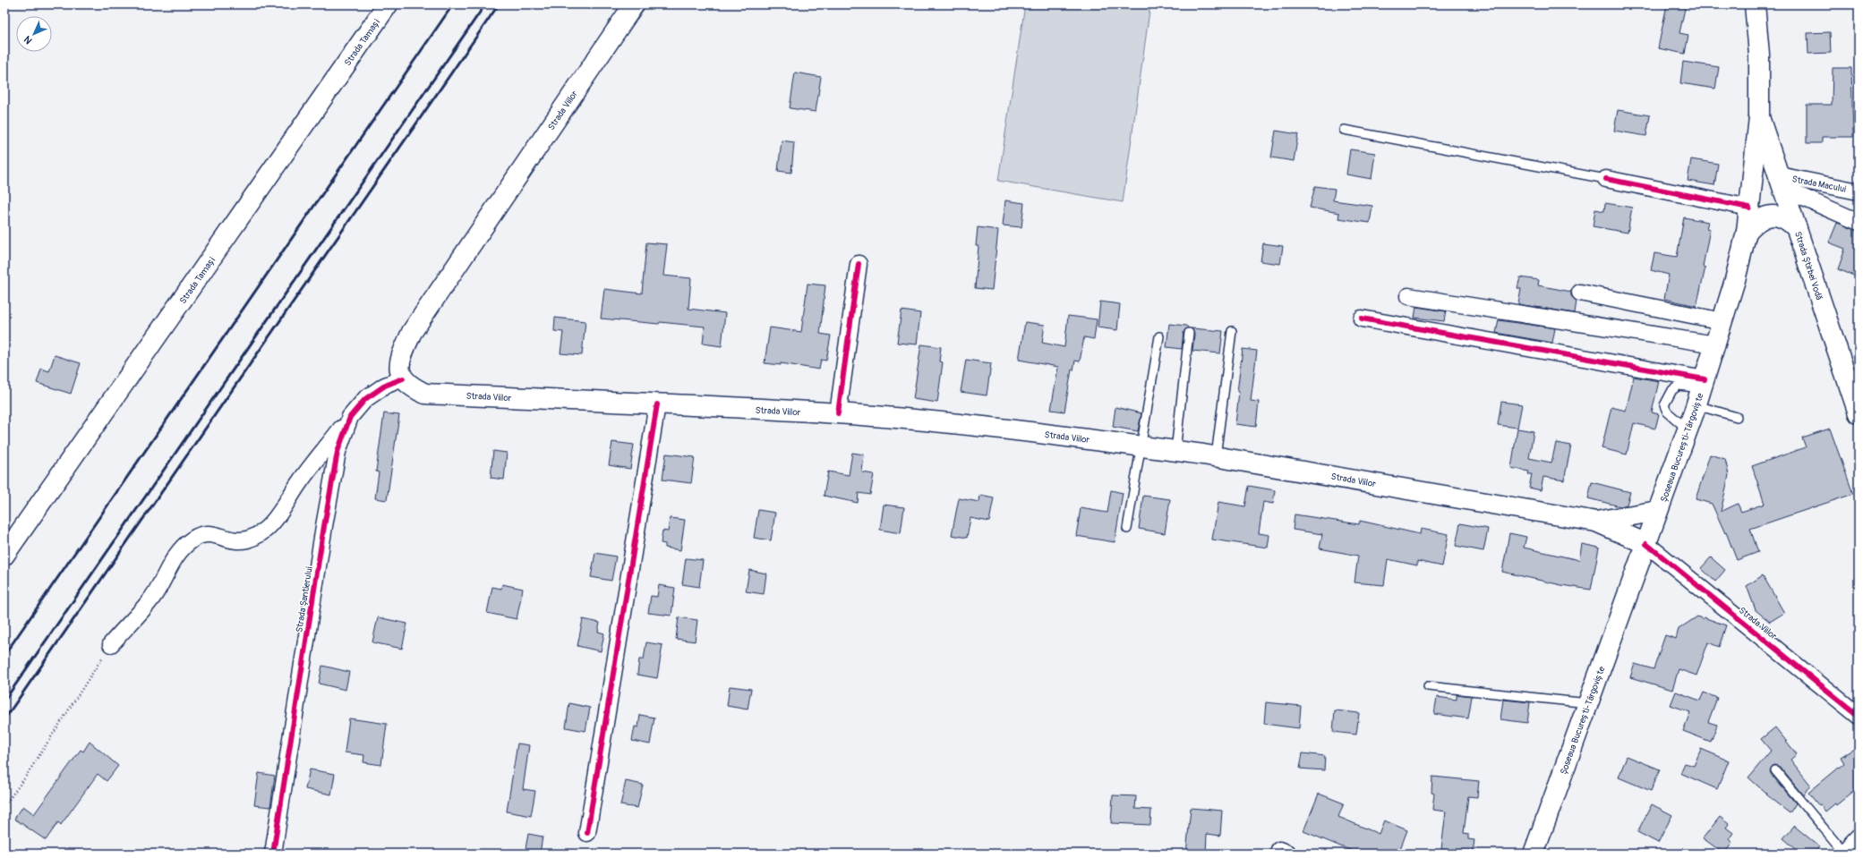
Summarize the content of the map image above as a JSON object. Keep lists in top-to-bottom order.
{
  "streets": {
    "main road": [
      "Strada Tamași",
      "Strada Viilor",
      "Strada Știrbei Vodă",
      "Șoseaua București-Târgoviște"
    ],
    "street": ["Strada Macului", "Strada Șantierului"]
  },
  "crossings": [
    ["Strada Viilor", "Șoseaua București-Târgoviște"],
    ["Strada Viilor", "Strada Șantierului"],
    ["Strada Macului", "Strada Știrbei Vodă"],
    ["Strada Știrbei Vodă", "Șoseaua București-Târgoviște"]
  ],
  "north": "bottom left"
}
